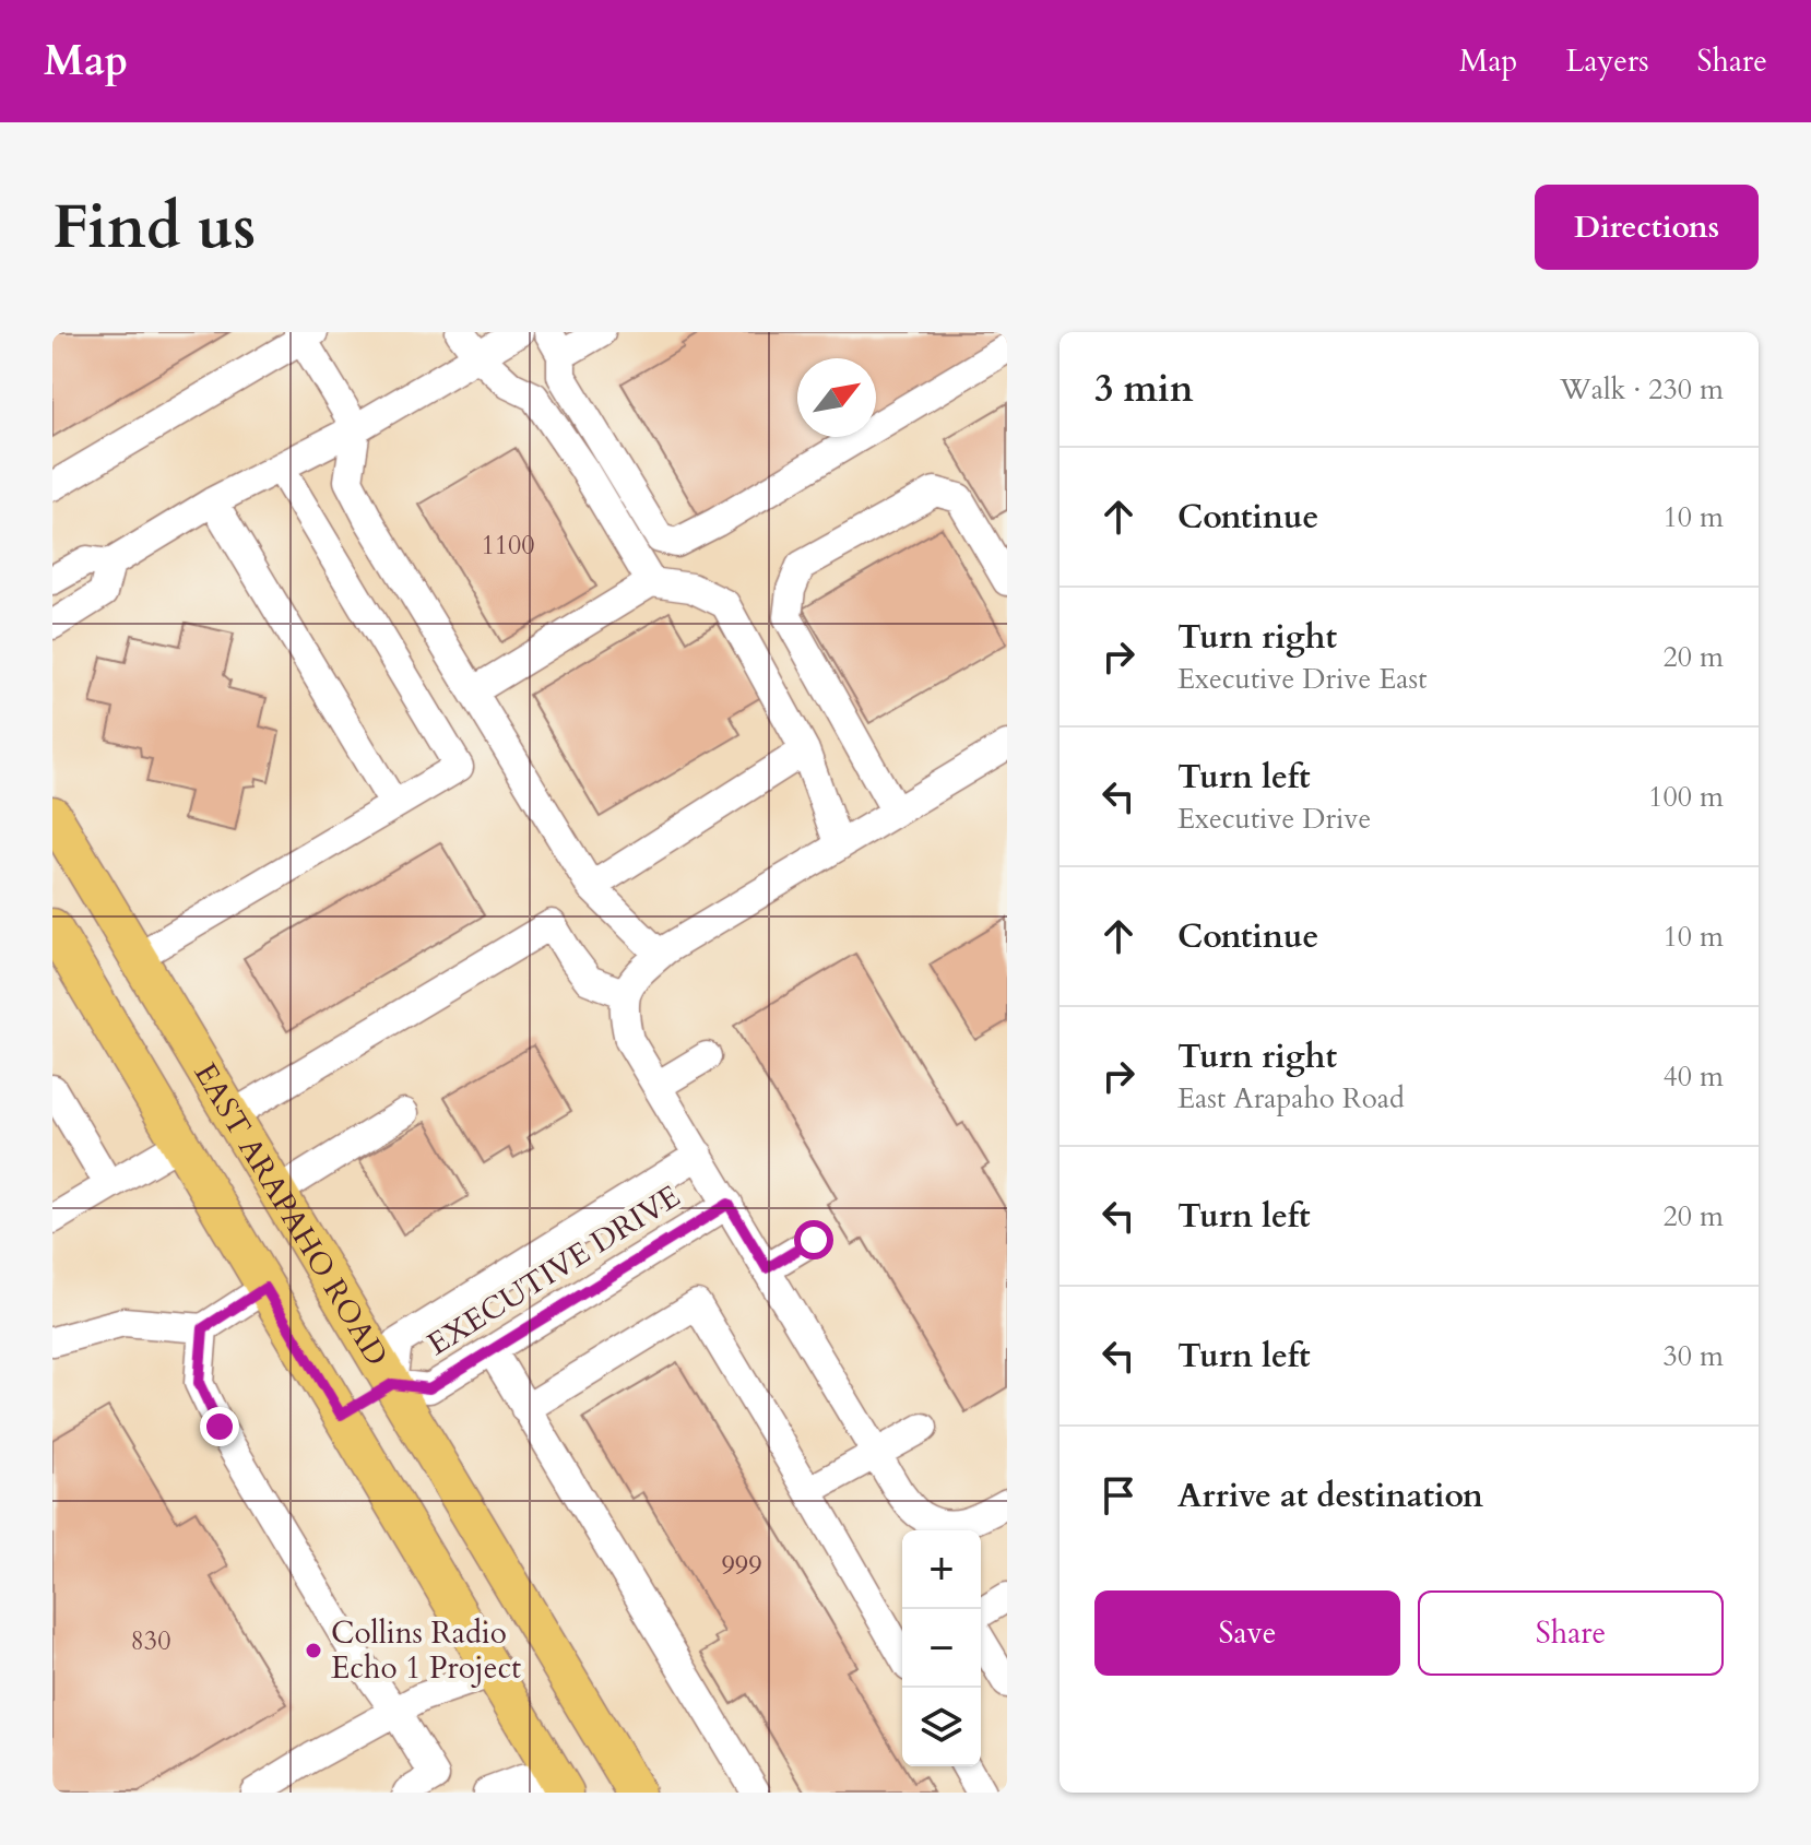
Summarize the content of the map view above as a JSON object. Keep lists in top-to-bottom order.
{
  "streets": {
    "main road": ["EAST ARAPAHO ROAD"],
    "street": ["EXECUTIVE DRIVE"]
  },
  "crossings": [
    ["EAST ARAPAHO ROAD", "EXECUTIVE DRIVE"]
  ],
  "places": ["Collins Radio Echo 1 Project"],
  "house_numbers": ["1100", "999", "830"],
  "north": "top right",
  "page": {
    "header": "Map",
    "nav": ["Map", "Layers", "Share"],
    "buttons": [
      "Directions",
      ["Save", "Share"]
    ],
    "title": "Find us",
    "heading": ["3 min", "Walk · 230 m"],
    "list": [
      ["Continue", "10 m"],
      ["Turn right", "Executive Drive East", "20 m"],
      ["Turn left", "Executive Drive", "100 m"],
      ["Continue", "10 m"],
      ["Turn right", "East Arapaho Road", "40 m"],
      ["Turn left", "20 m"],
      ["Turn left", "30 m"],
      "Arrive at destination"
    ],
    "map_buttons": ["+", "−"]
  }
}
